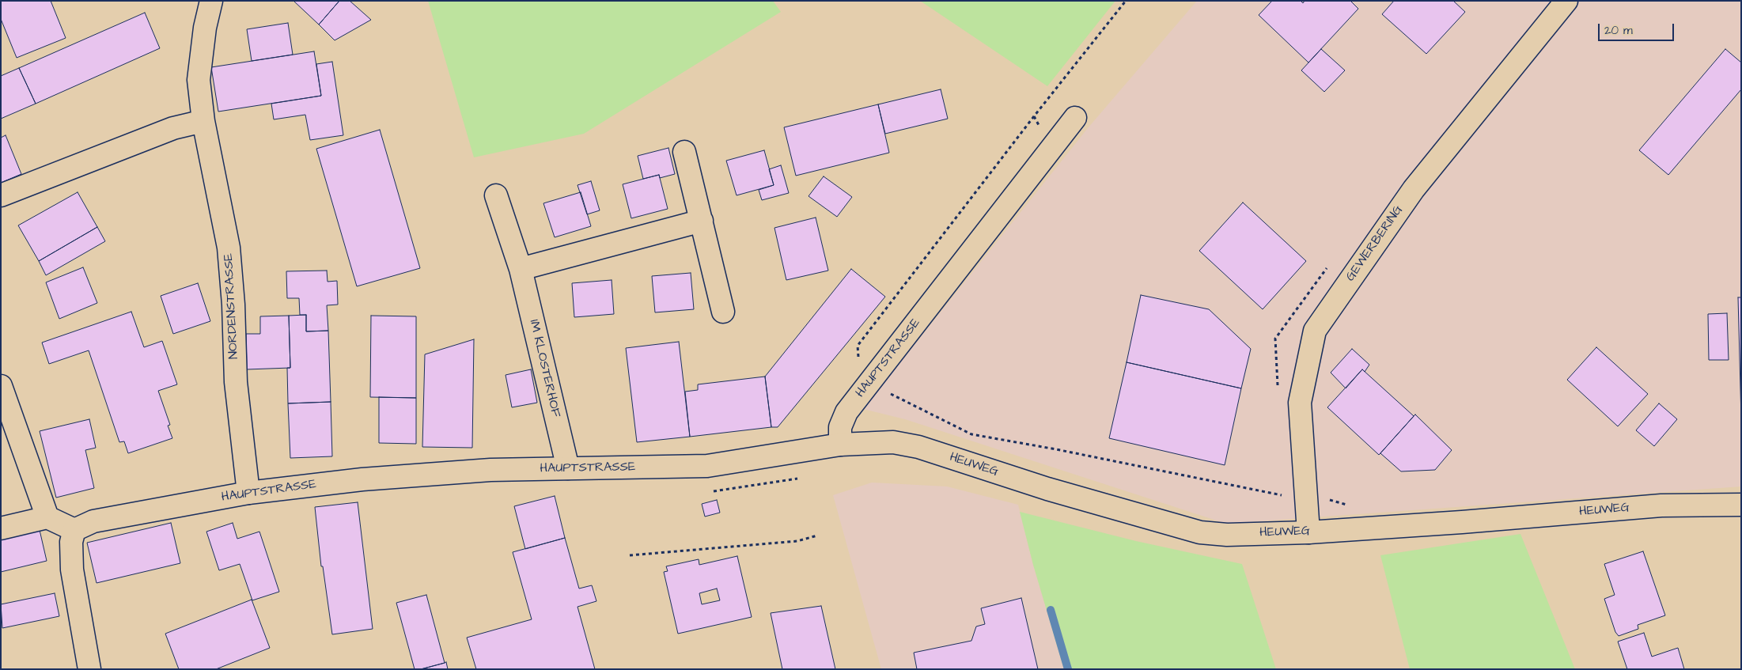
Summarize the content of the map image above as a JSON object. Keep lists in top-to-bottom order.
{
  "streets": {
    "street": [
      "GEWERBERING",
      "NORDENSTRASSE",
      "HAUPTSTRASSE",
      "IM KLOSTERHOF",
      "HEUWEG"
    ]
  },
  "crossings": [
    ["GEWERBERING", "HEUWEG"],
    ["NORDENSTRASSE", "HAUPTSTRASSE"],
    ["HAUPTSTRASSE", "IM KLOSTERHOF"],
    ["HAUPTSTRASSE", "HEUWEG"]
  ],
  "scale_bar": "20 m"
}
